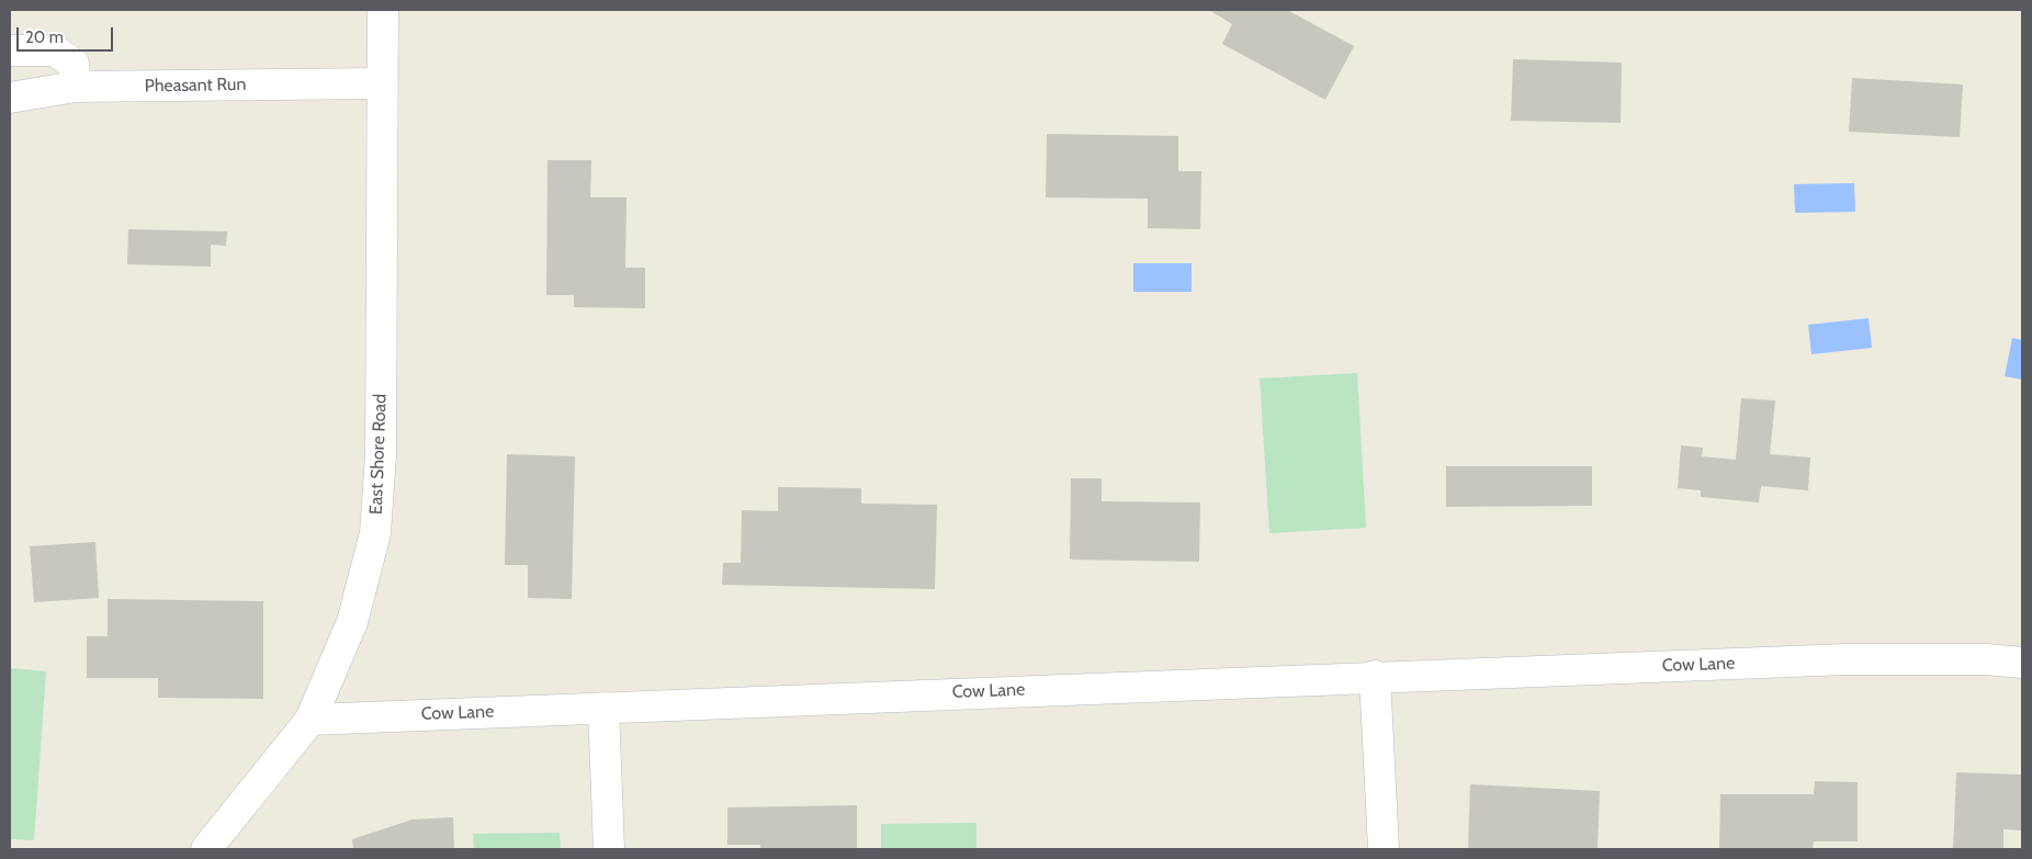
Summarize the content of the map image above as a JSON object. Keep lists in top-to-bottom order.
{
  "streets": {
    "street": ["Pheasant Run", "East Shore Road", "Cow Lane"]
  },
  "crossings": [
    ["Pheasant Run", "East Shore Road"],
    ["East Shore Road", "Cow Lane"]
  ],
  "scale_bar": "20 m"
}
